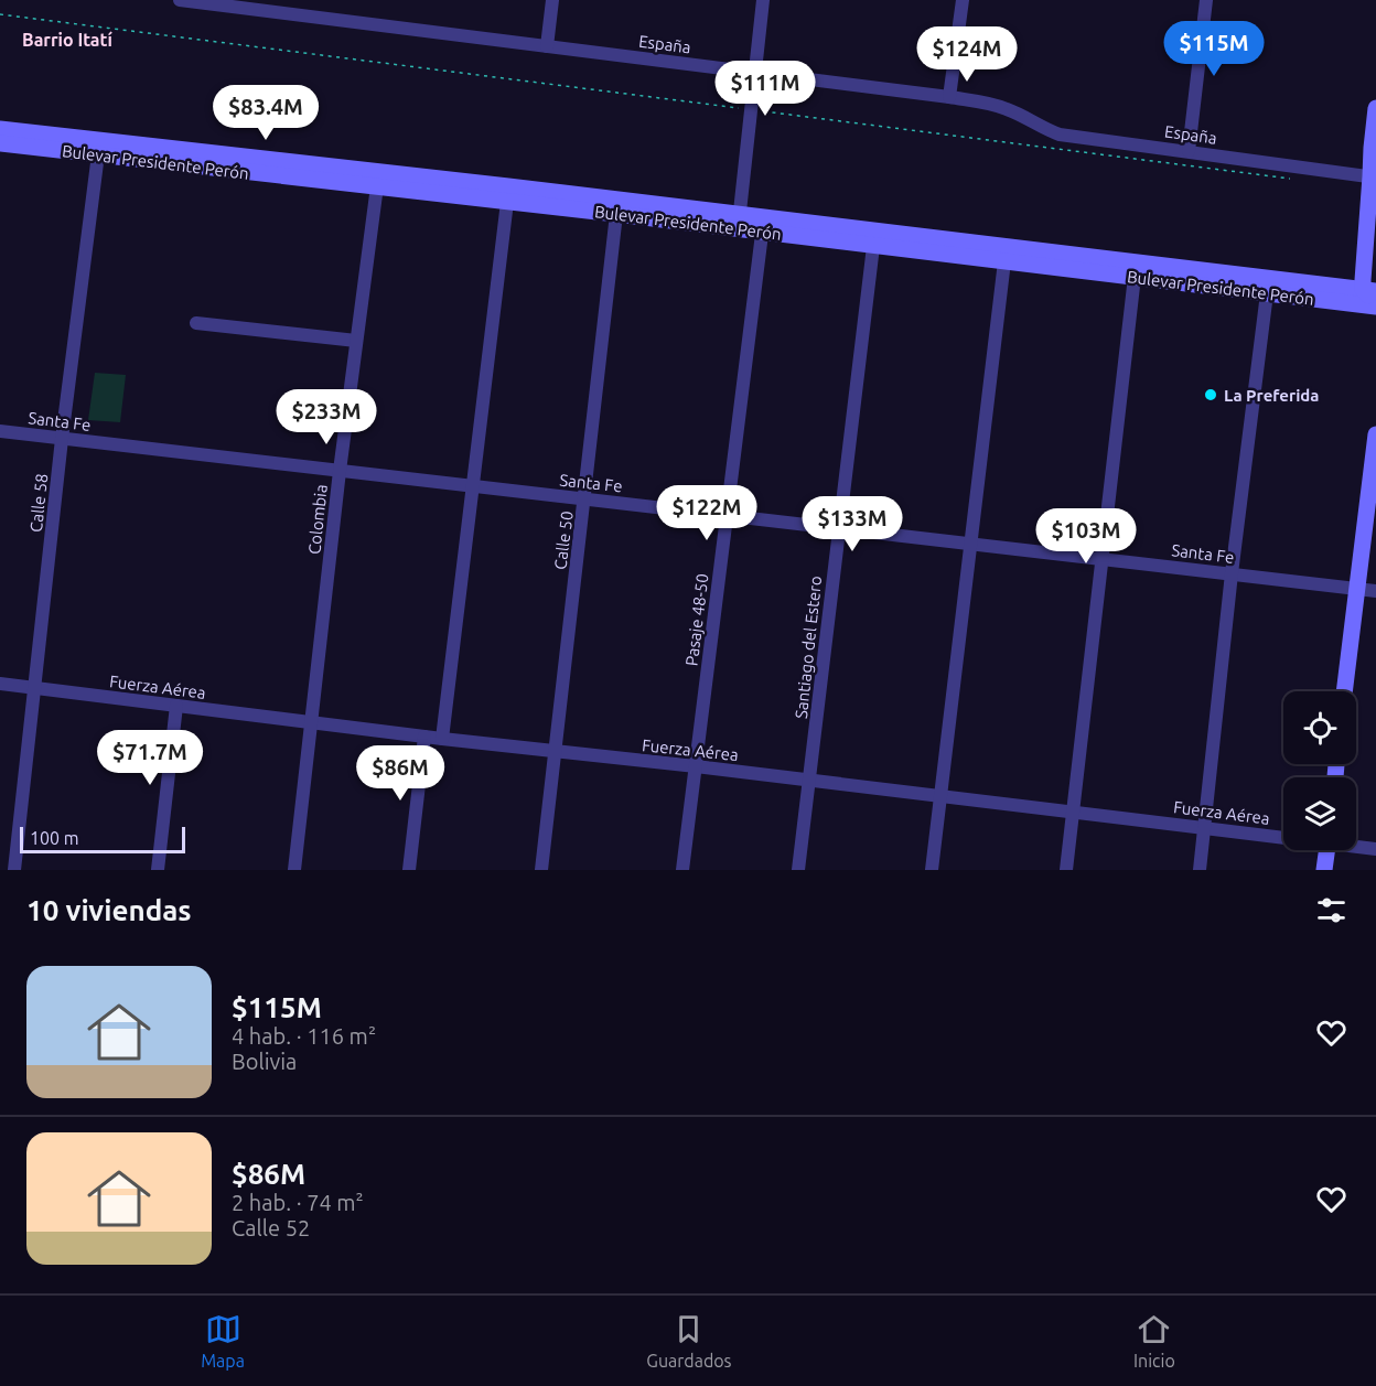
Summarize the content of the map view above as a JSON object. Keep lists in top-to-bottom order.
{
  "streets": {
    "main road": ["Bulevar Presidente Perón"],
    "street": [
      "España",
      "Santa Fe",
      "Calle 58",
      "Colombia",
      "Calle 50",
      "Pasaje 48-50",
      "Santiago del Estero",
      "Fuerza Aérea"
    ]
  },
  "crossings": [
    ["Bulevar Presidente Perón", "Calle 58"],
    ["Bulevar Presidente Perón", "Colombia"],
    ["Bulevar Presidente Perón", "Calle 50"],
    ["Bulevar Presidente Perón", "Pasaje 48-50"],
    ["Bulevar Presidente Perón", "Santiago del Estero"],
    ["Santa Fe", "Calle 58"],
    ["Santa Fe", "Colombia"],
    ["Santa Fe", "Calle 50"],
    ["Santa Fe", "Pasaje 48-50"],
    ["Santa Fe", "Santiago del Estero"],
    ["Calle 58", "Fuerza Aérea"],
    ["Colombia", "Fuerza Aérea"],
    ["Calle 50", "Fuerza Aérea"],
    ["Pasaje 48-50", "Fuerza Aérea"],
    ["Santiago del Estero", "Fuerza Aérea"]
  ],
  "districts": ["Barrio Itatí"],
  "places": ["La Preferida"],
  "scale_bar": "100 m",
  "page": {
    "price": [
      "$115M",
      "$124M",
      "$111M",
      "$83.4M",
      "$233M",
      "$122M",
      "$133M",
      "$103M",
      "$71.7M",
      "$86M"
    ],
    "scale": "100 m",
    "heading": "10 viviendas",
    "list": [
      {
        "name": "$115M",
        "note": "4 hab. · 116 m² · Bolivia"
      },
      {
        "name": "$86M",
        "note": "2 hab. · 74 m² · Calle 52"
      }
    ],
    "tabs": ["Mapa", "Guardados", "Inicio"]
  }
}
